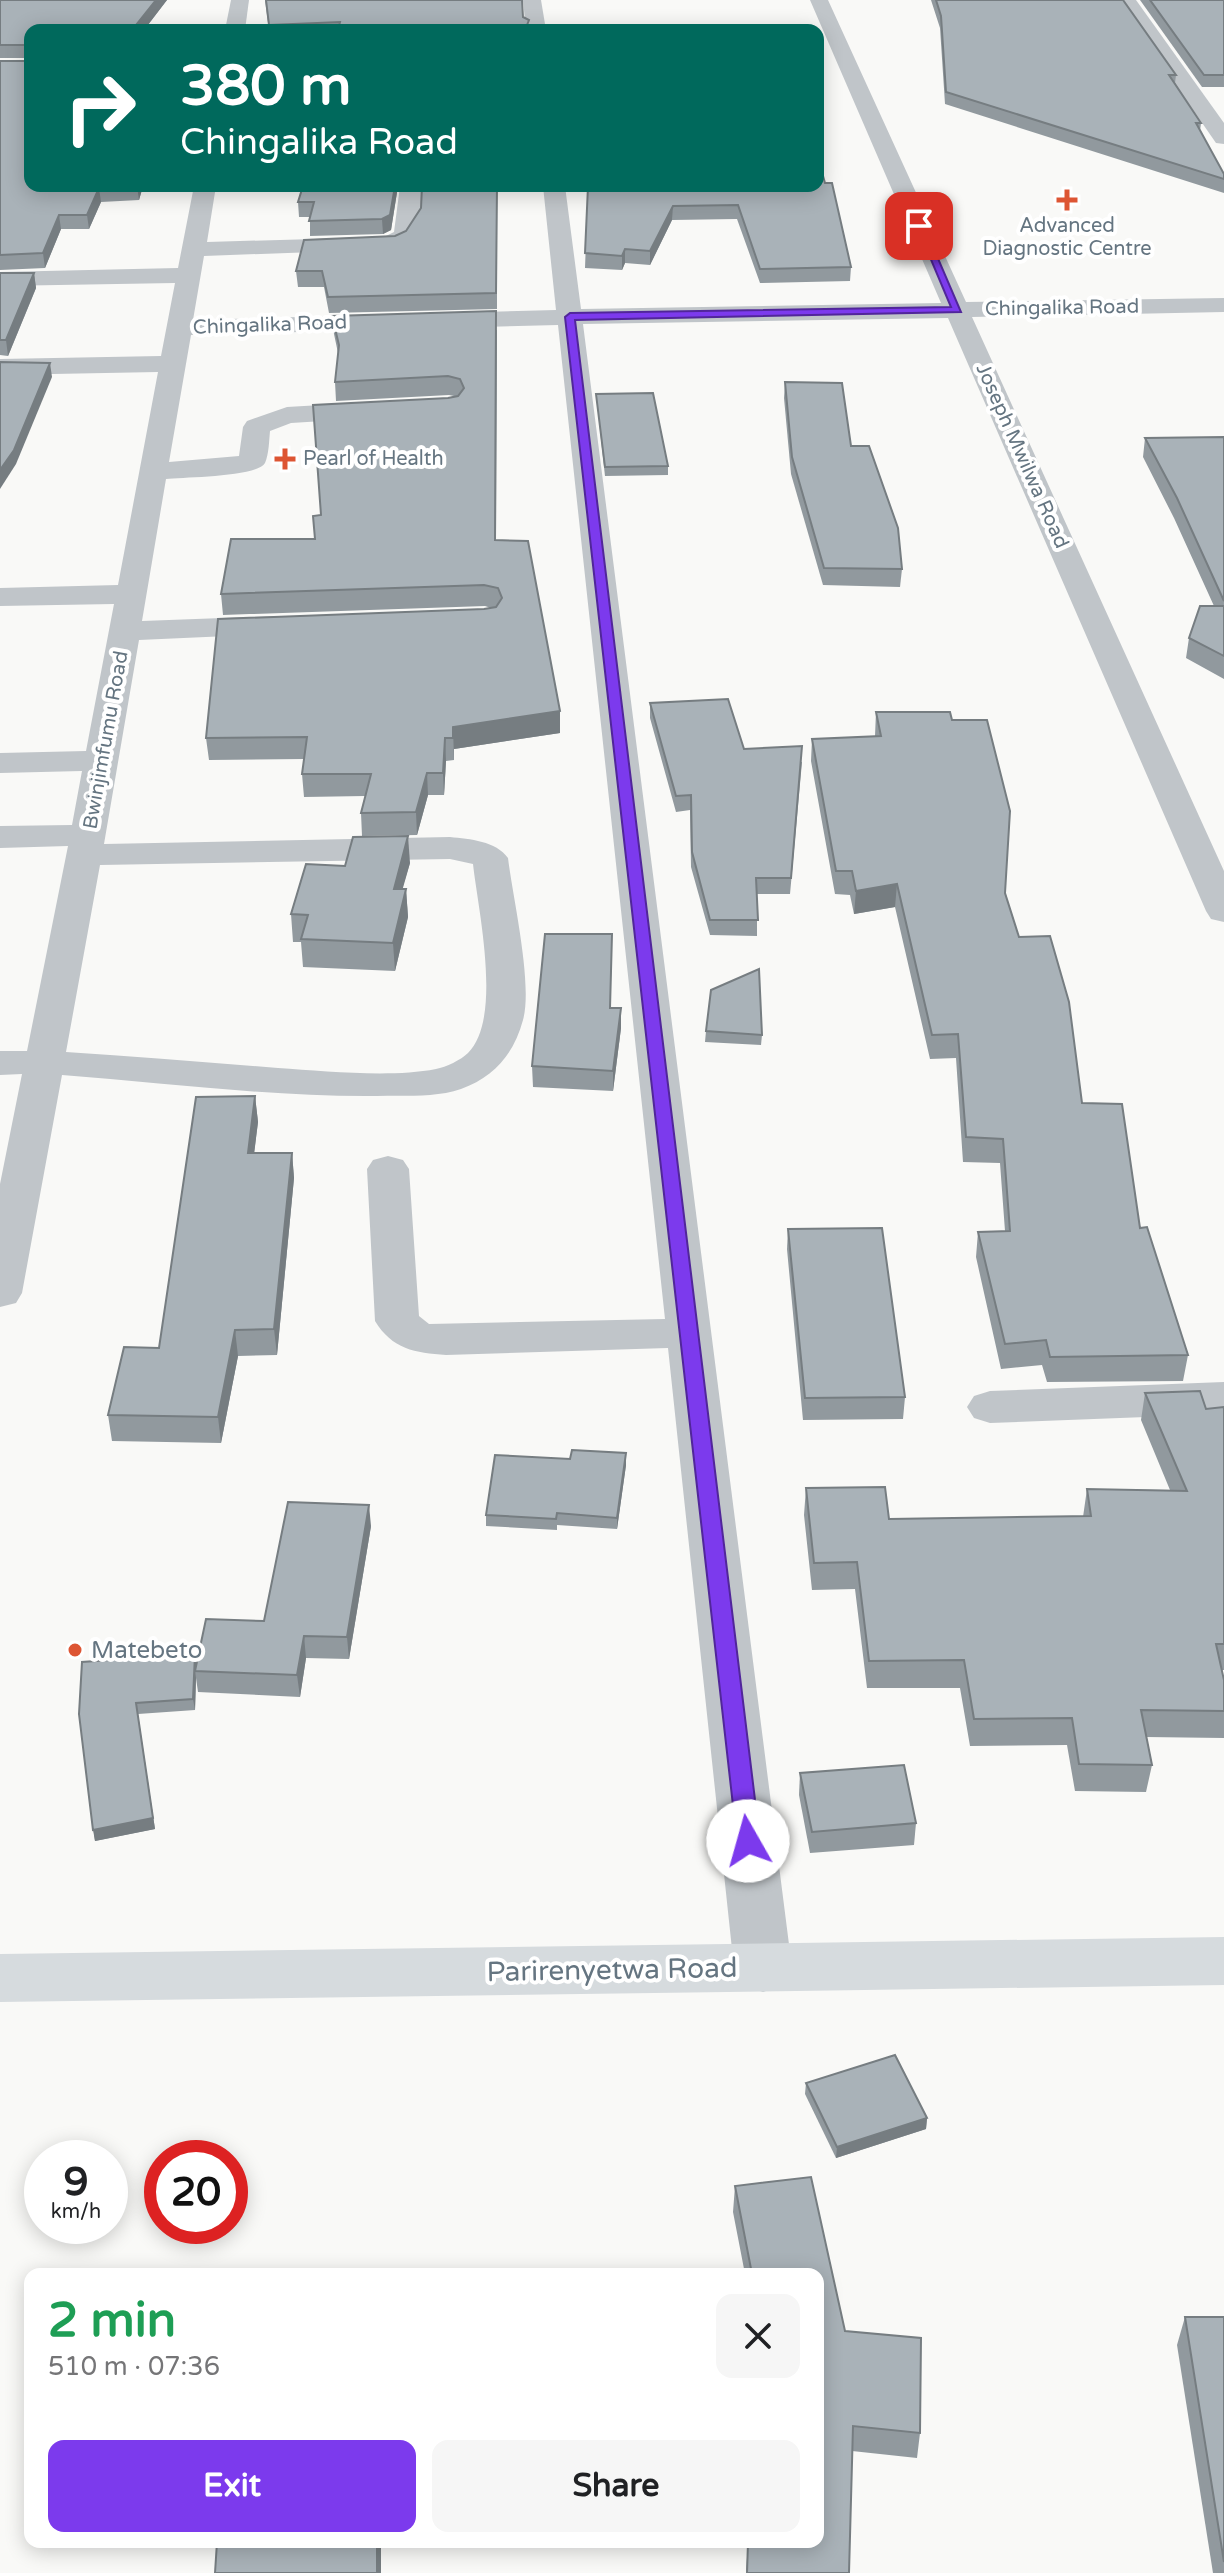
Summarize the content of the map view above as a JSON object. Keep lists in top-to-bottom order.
{
  "streets": {
    "main road": ["Parirenyetwa Road"],
    "street": ["Chingalika Road", "Joseph Mwilwa Road", "Bwinjimfumu Road"]
  },
  "crossings": [
    ["Chingalika Road", "Joseph Mwilwa Road"],
    ["Chingalika Road", "Bwinjimfumu Road"]
  ],
  "places": {
    "health": ["Advanced Diagnostic Centre", "Pearl of Health"],
    "other": ["Matebeto"]
  },
  "page": {
    "turn": ["380 m", "Chingalika Road"],
    "speed": "9 km/h",
    "limit": "20",
    "heading": ["2 min", "510 m · 07:36"],
    "buttons": ["Exit", "Share"]
  }
}
